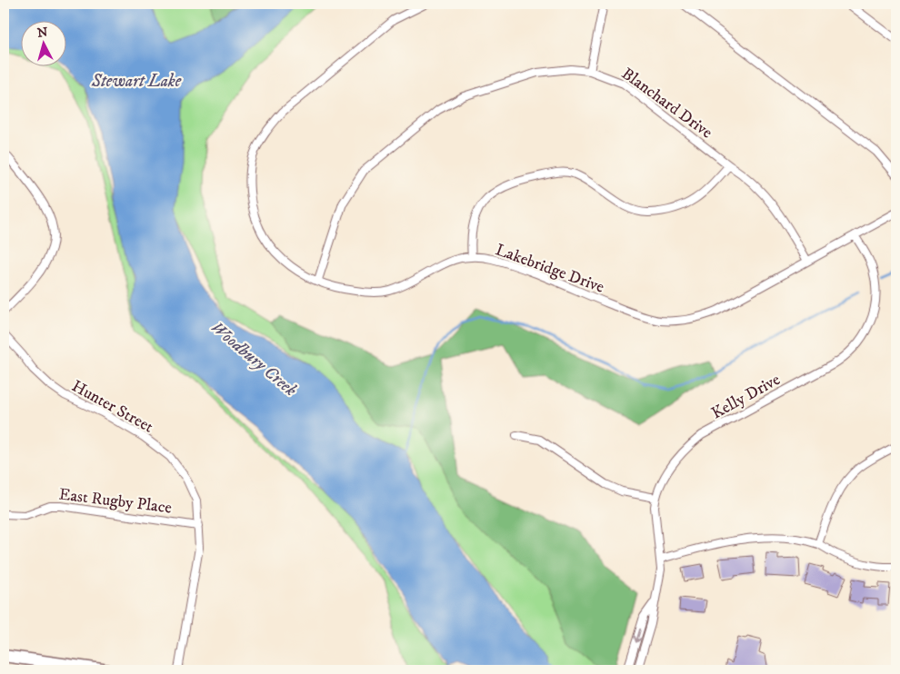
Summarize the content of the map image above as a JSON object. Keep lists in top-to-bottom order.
{
  "streets": {
    "street": [
      "Blanchard Drive",
      "Lakebridge Drive",
      "Kelly Drive",
      "Hunter Street",
      "East Rugby Place"
    ]
  },
  "crossings": [
    ["Blanchard Drive", "Lakebridge Drive"],
    ["Lakebridge Drive", "Kelly Drive"],
    ["Hunter Street", "East Rugby Place"]
  ],
  "water": ["Stewart Lake", "Woodbury Creek"],
  "north": "top"
}
